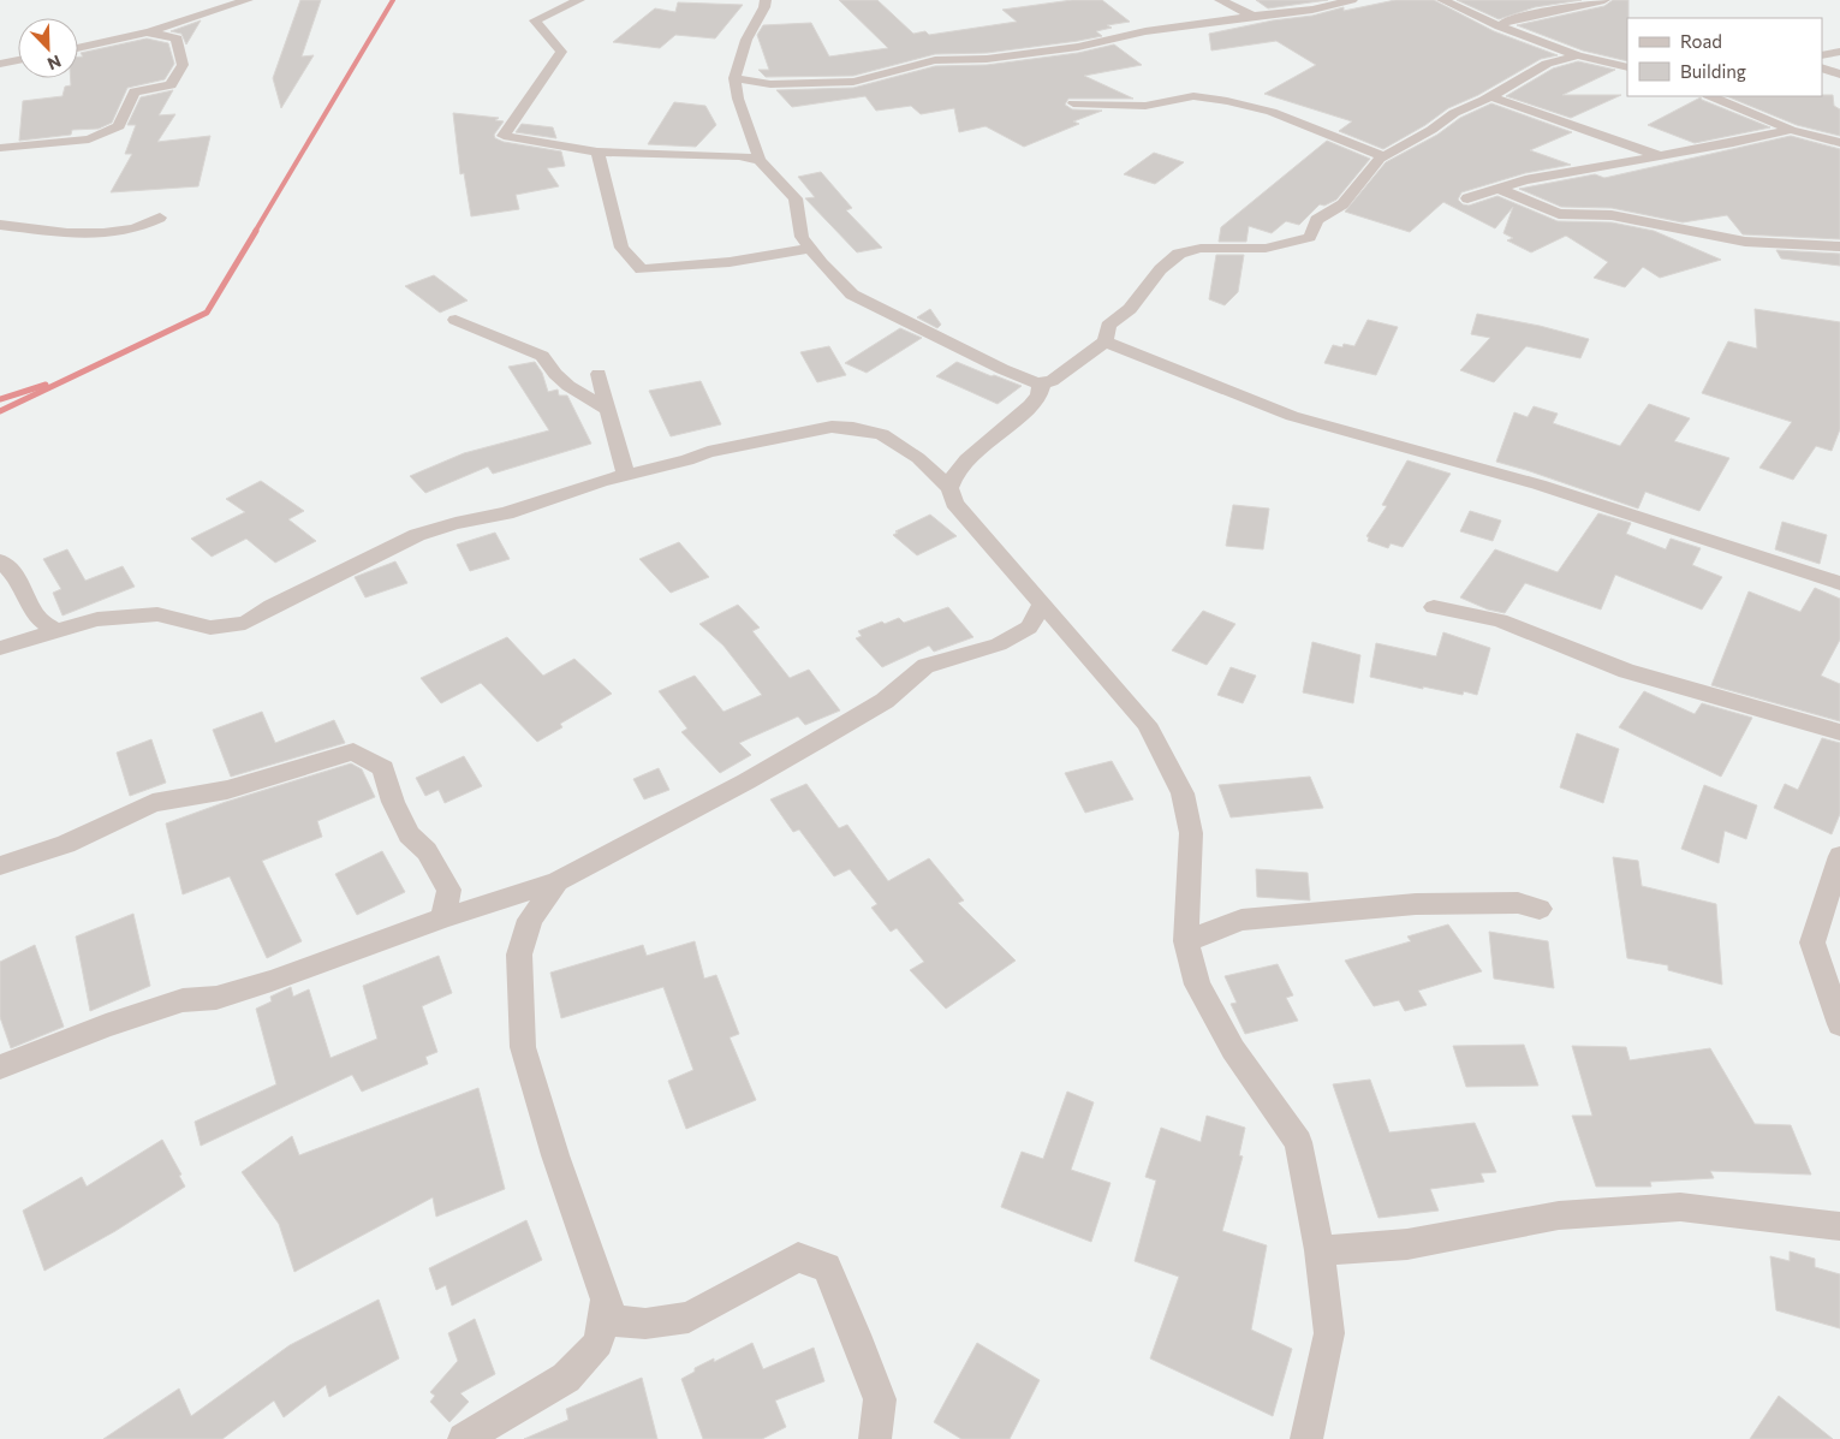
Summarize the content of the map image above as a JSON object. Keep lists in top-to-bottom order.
{
  "legend": ["Road", "Building"],
  "north": "bottom right"
}
